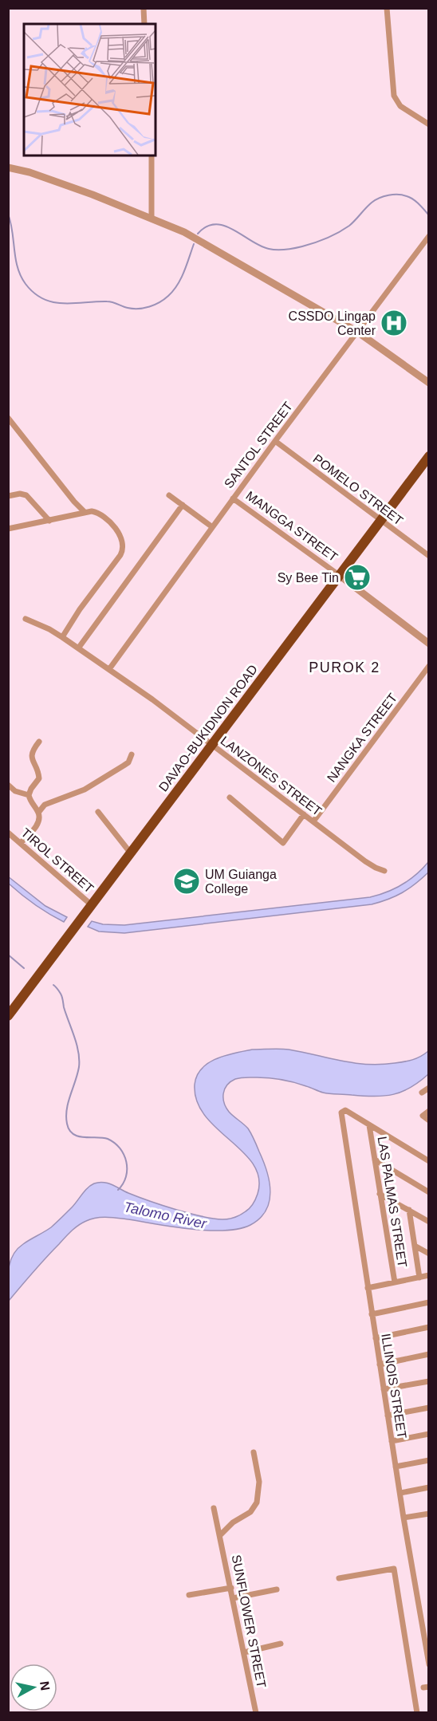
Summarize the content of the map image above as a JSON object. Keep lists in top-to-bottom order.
{
  "streets": {
    "highway": ["DAVAO-BUKIDNON ROAD"],
    "street": [
      "SANTOL STREET",
      "POMELO STREET",
      "MANGGA STREET",
      "NANGKA STREET",
      "LANZONES STREET",
      "TIROL STREET",
      "LAS PALMAS STREET",
      "ILLINOIS STREET",
      "SUNFLOWER STREET"
    ]
  },
  "crossings": [
    ["SANTOL STREET", "POMELO STREET"],
    ["SANTOL STREET", "MANGGA STREET"],
    ["SANTOL STREET", "LANZONES STREET"],
    ["POMELO STREET", "DAVAO-BUKIDNON ROAD"],
    ["MANGGA STREET", "DAVAO-BUKIDNON ROAD"],
    ["DAVAO-BUKIDNON ROAD", "LANZONES STREET"],
    ["DAVAO-BUKIDNON ROAD", "TIROL STREET"],
    ["NANGKA STREET", "LANZONES STREET"],
    ["LAS PALMAS STREET", "ILLINOIS STREET"]
  ],
  "districts": ["PUROK 2"],
  "water": ["Talomo River"],
  "places": {
    "hospital": ["CSSDO Lingap Center"],
    "supermarket": ["Sy Bee Tin"],
    "school or university": ["UM Guianga College"]
  },
  "north": "right"
}
